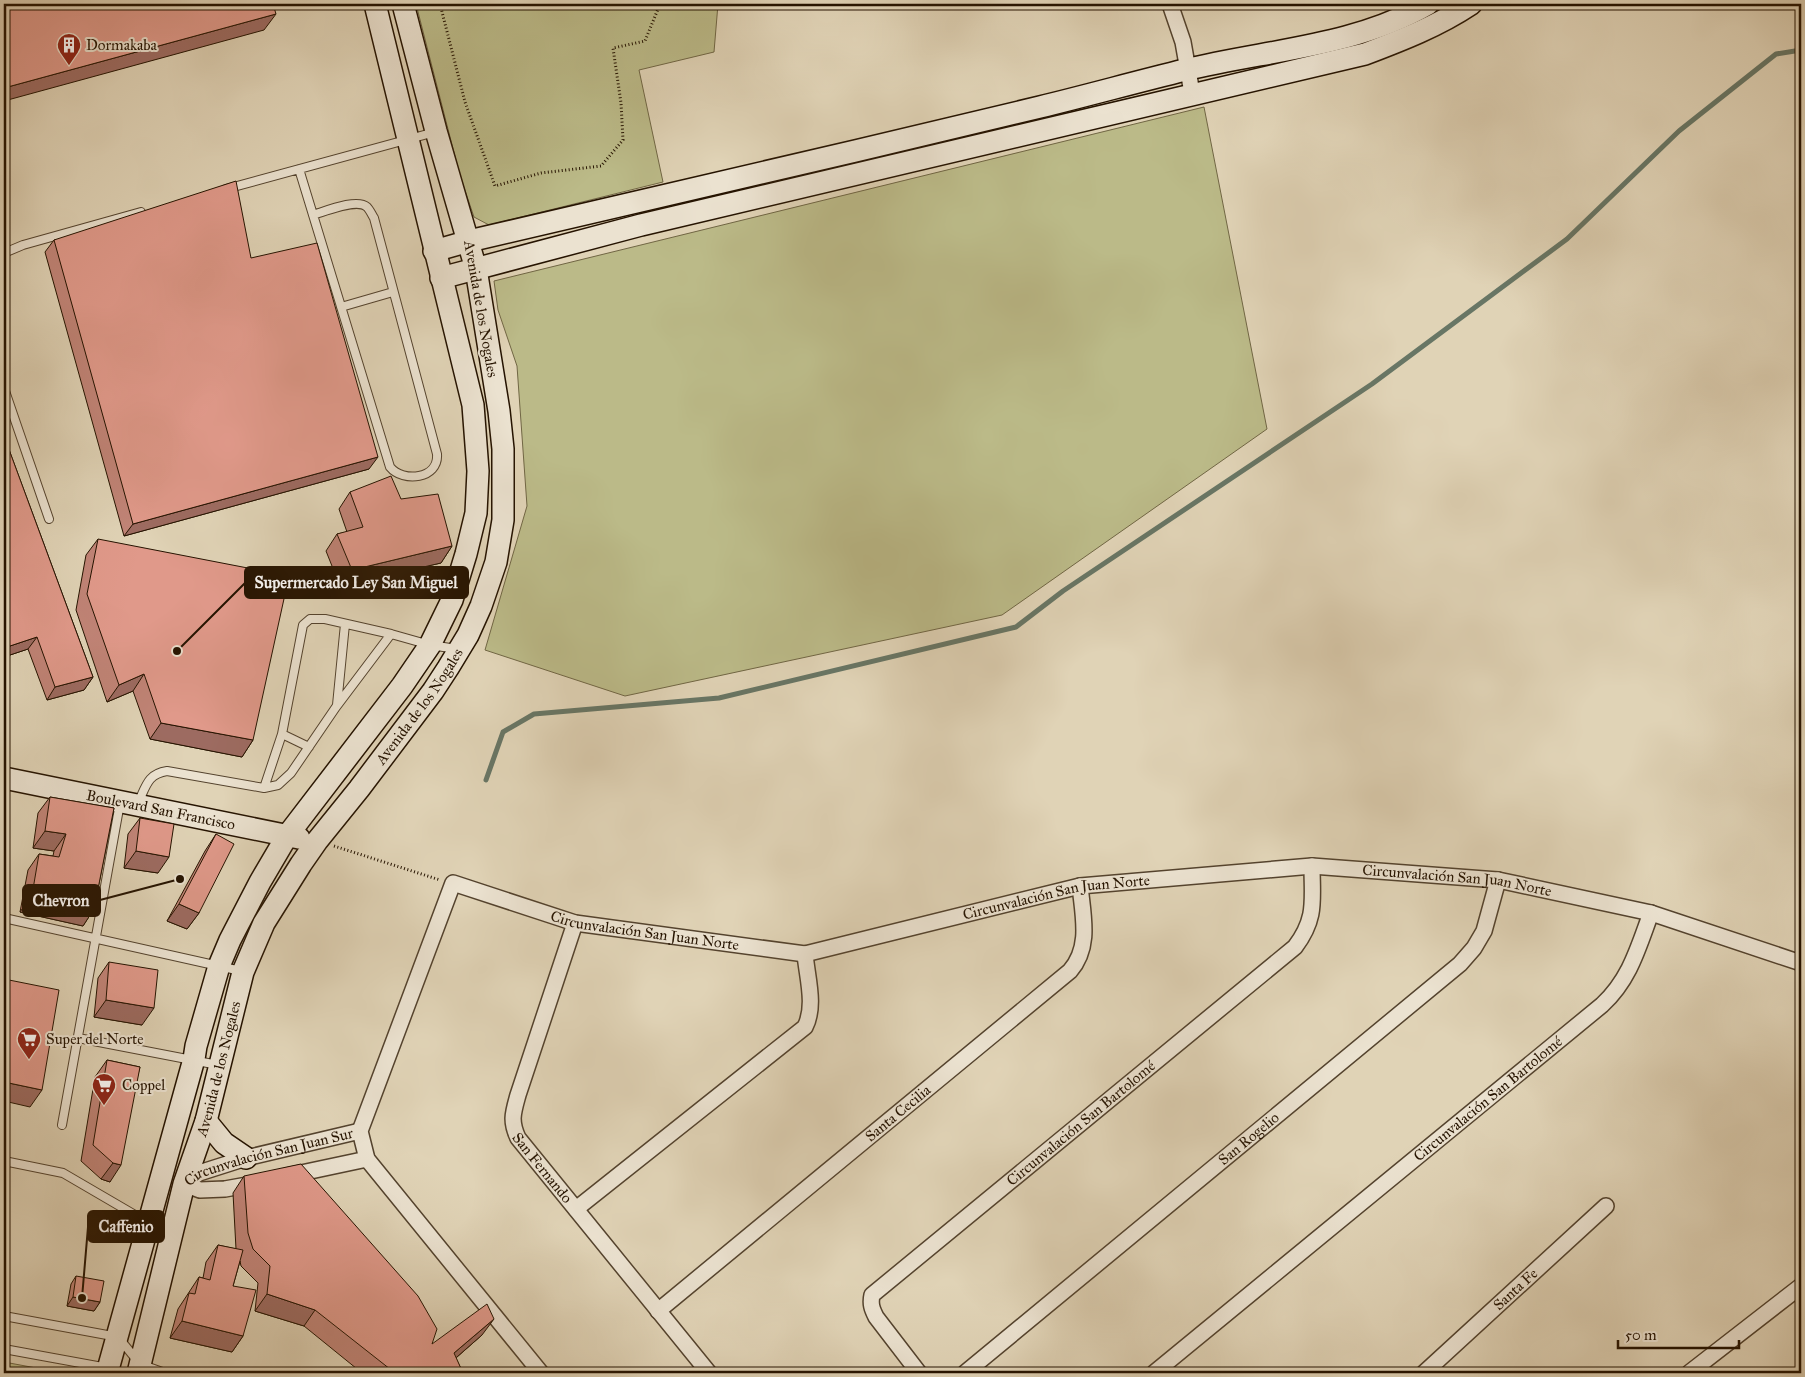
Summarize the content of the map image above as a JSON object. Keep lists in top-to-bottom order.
{
  "streets": {
    "main road": ["Avenida de los Nogales", "Boulevard San Francisco"],
    "street": [
      "Circunvalación San Juan Norte",
      "Circunvalación San Bartolomé",
      "Santa Cecilia",
      "San Rogelio",
      "Circunvalación San Juan Sur",
      "San Fernando",
      "Santa Fe"
    ]
  },
  "crossings": [
    ["Avenida de los Nogales", "Boulevard San Francisco"],
    ["Avenida de los Nogales", "Circunvalación San Juan Sur"],
    ["Circunvalación San Juan Norte", "Circunvalación San Bartolomé"],
    ["Circunvalación San Juan Norte", "Santa Cecilia"],
    ["Circunvalación San Juan Norte", "San Rogelio"],
    ["Circunvalación San Juan Norte", "Circunvalación San Juan Sur"],
    ["Circunvalación San Juan Norte", "San Fernando"],
    ["Santa Cecilia", "San Fernando"]
  ],
  "places": {
    "building": ["Dormakaba"],
    "other": ["Supermercado Ley San Miguel", "Chevron", "Caffenio"],
    "supermarket": ["Super del Norte", "Coppel"]
  },
  "scale_bar": "50 m"
}
